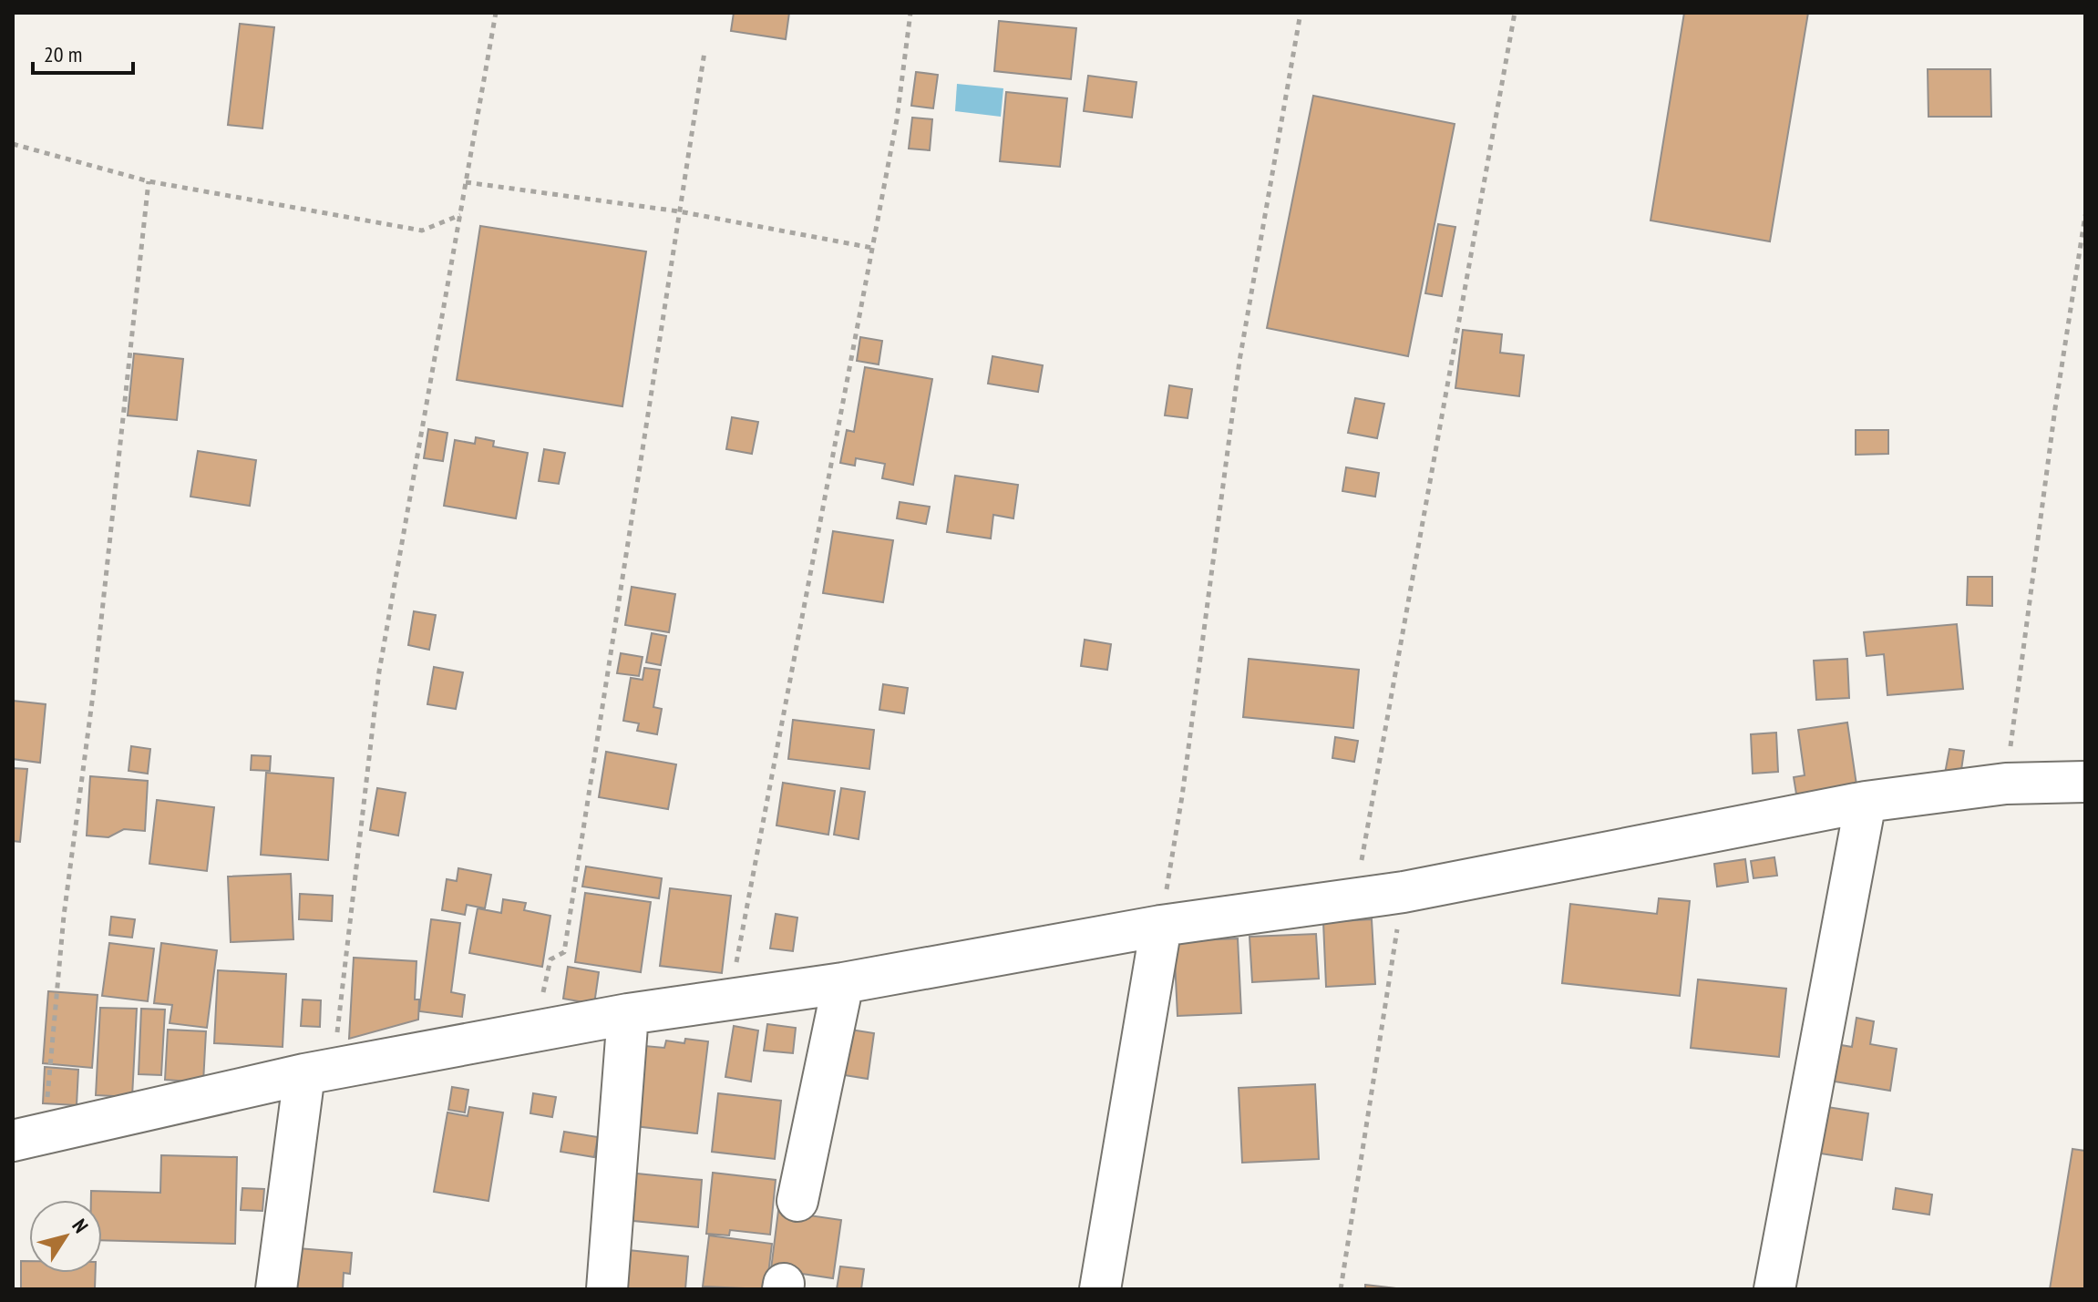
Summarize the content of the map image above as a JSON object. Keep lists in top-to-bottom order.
{
  "scale_bar": "20 m",
  "north": "top right"
}
